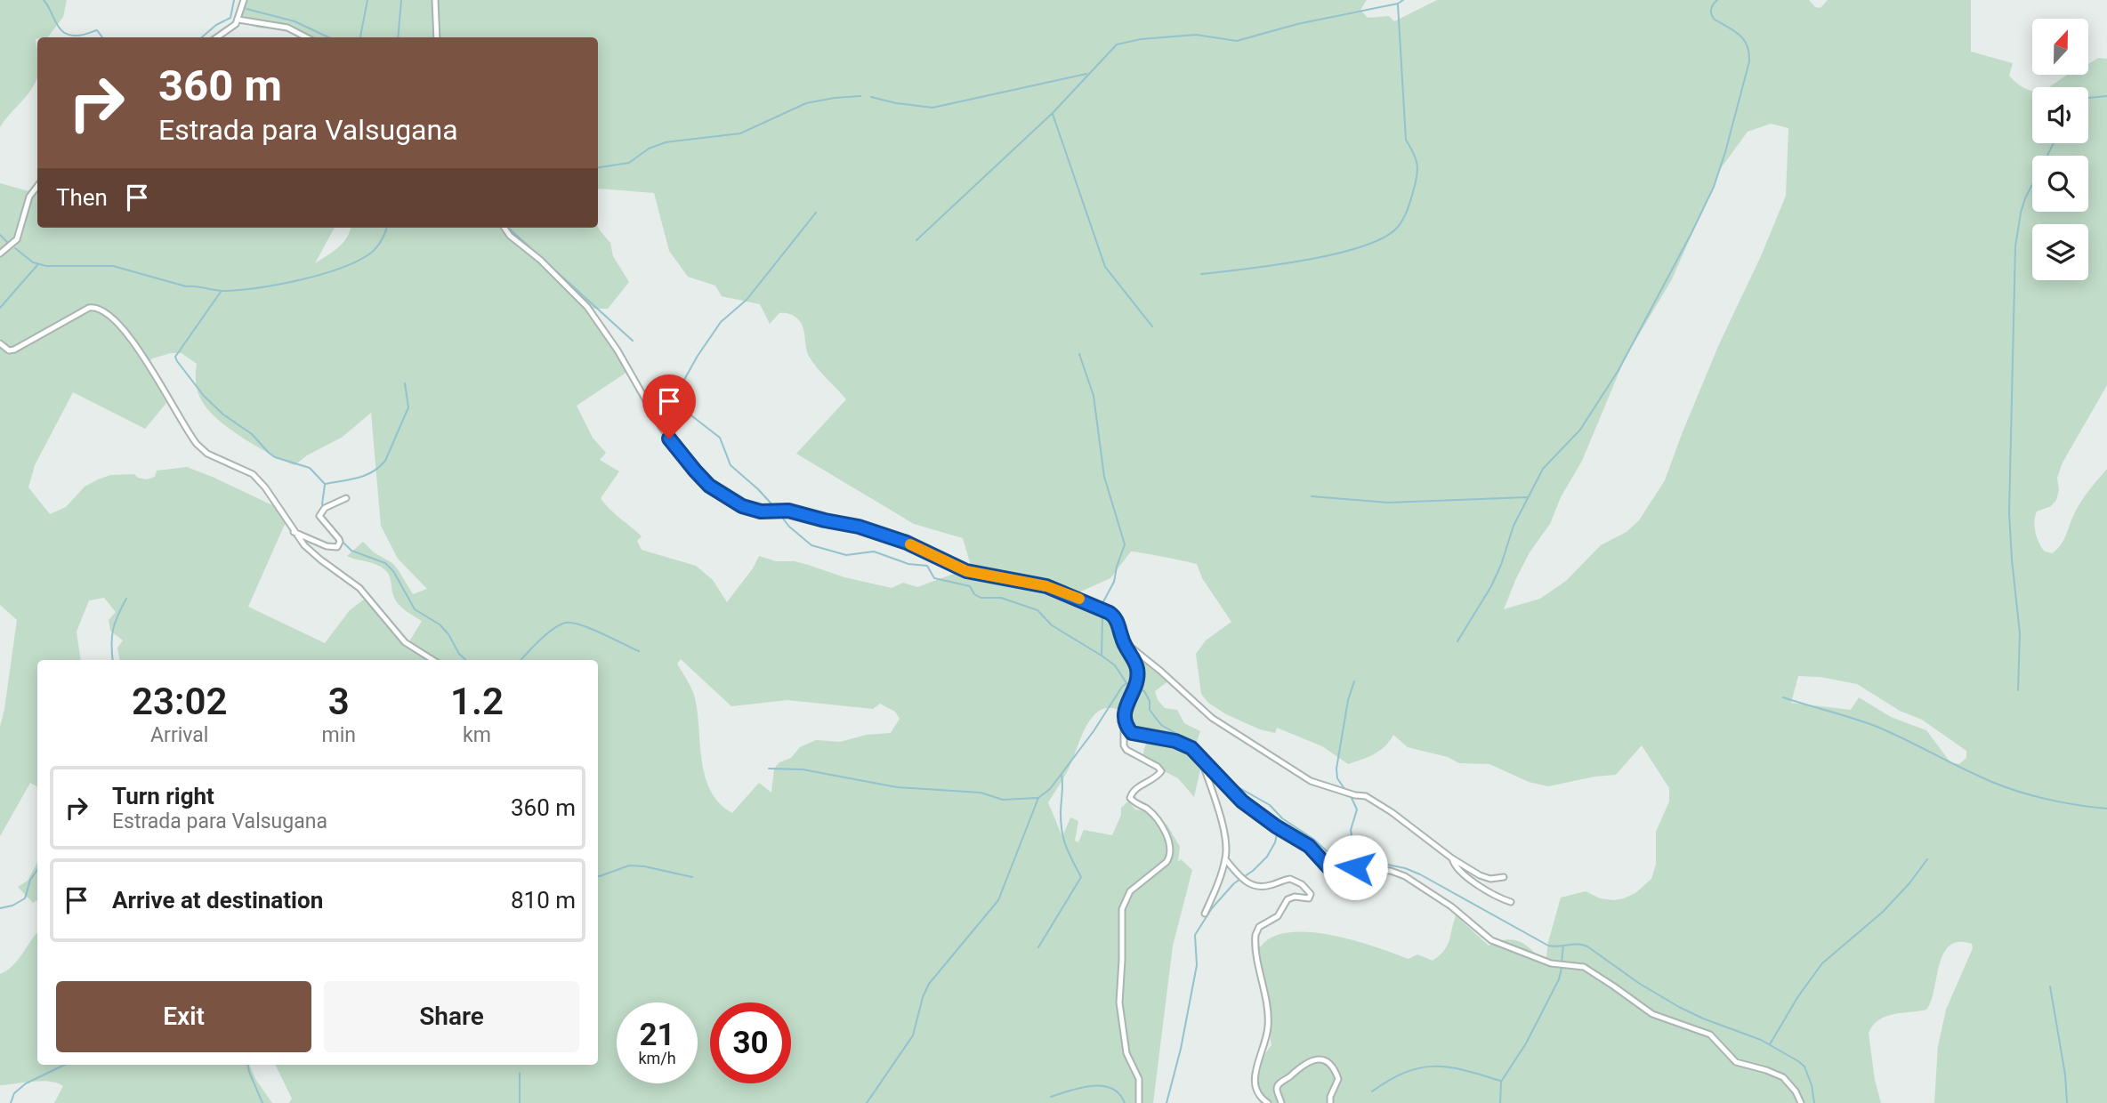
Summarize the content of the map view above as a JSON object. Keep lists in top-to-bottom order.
{
  "north": "top",
  "page": {
    "turn": ["360 m", "Estrada para Valsugana"],
    "then": "Then",
    "eta": [
      "23:02",
      "Arrival",
      "3",
      "min",
      "1.2",
      "km"
    ],
    "list": [
      {
        "name": "Turn right",
        "note": "Estrada para Valsugana",
        "value": "360 m"
      },
      {
        "name": "Arrive at destination",
        "value": "810 m"
      }
    ],
    "buttons": ["Exit", "Share"],
    "speed": "21 km/h",
    "limit": "30"
  }
}
